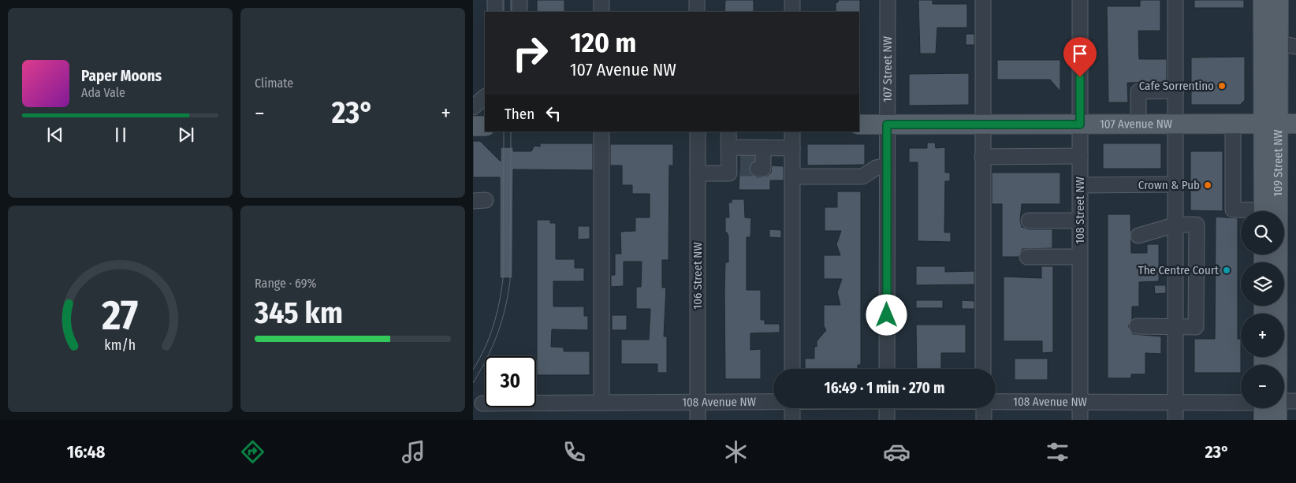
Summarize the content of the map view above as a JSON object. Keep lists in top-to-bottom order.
{
  "streets": {
    "main road": ["107 Avenue NW", "109 Street NW"],
    "street": [
      "107 Street NW",
      "108 Street NW",
      "106 Street NW",
      "108 Avenue NW"
    ]
  },
  "crossings": [
    ["107 Street NW", "107 Avenue NW"],
    ["107 Avenue NW", "109 Street NW"],
    ["107 Avenue NW", "108 Street NW"],
    ["108 Street NW", "108 Avenue NW"],
    ["106 Street NW", "108 Avenue NW"]
  ],
  "places": ["Cafe Sorrentino", "Crown & Pub", "The Centre Court"],
  "page": {
    "tile": [
      "Climate",
      ["Range · 69%", "345 km"]
    ],
    "turn": ["120 m", "107 Avenue NW"],
    "song": ["Paper Moons", "Ada Vale"],
    "then": "Then",
    "heat": ["−", "23°", "+"],
    "map_buttons": ["+", "−"],
    "limit": "30",
    "trip": "16:49 · 1 min · 270 m",
    "tabs": ["16:48", "23°"],
    "gauge": ["27", "km/h"]
  }
}
